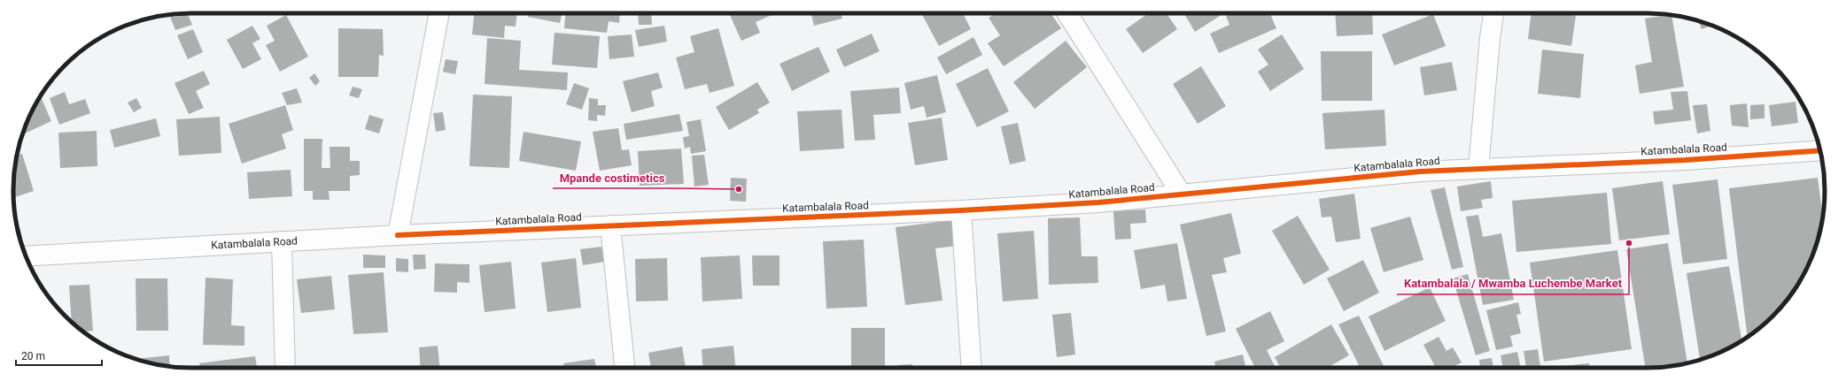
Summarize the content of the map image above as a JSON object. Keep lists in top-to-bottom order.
{
  "streets": {
    "street": ["Katambalala Road"]
  },
  "places": ["Mpande costimetics", "Katambalala / Mwamba Luchembe Market"],
  "scale_bar": "20 m"
}
